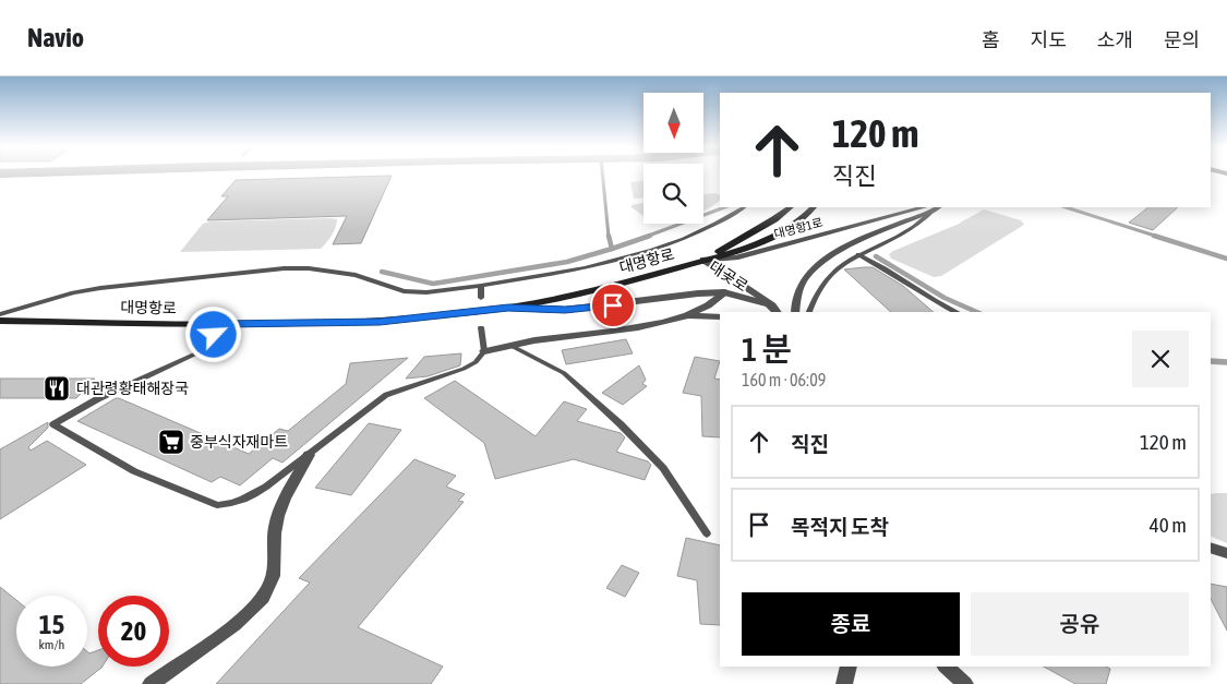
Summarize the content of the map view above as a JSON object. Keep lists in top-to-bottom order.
{
  "streets": {
    "main road": ["대명항로"],
    "street": ["대명항1로", "대곶로"]
  },
  "crossings": [
    ["대명항1로", "대명항로"],
    ["대명항1로", "대곶로"],
    ["대명항로", "대곶로"]
  ],
  "places": {
    "restaurant": ["대관령황태해장국"],
    "supermarket": ["중부식자재마트"]
  },
  "north": "bottom",
  "page": {
    "header": "Navio",
    "nav": [
      "홈",
      "지도",
      "소개",
      "문의"
    ],
    "turn": ["120 m", "직진"],
    "heading": ["1 분", "160 m · 06:09"],
    "list": [
      {
        "name": "직진",
        "value": "120 m"
      },
      {
        "name": "목적지 도착",
        "value": "40 m"
      }
    ],
    "buttons": ["종료", "공유"],
    "speed": "15 km/h",
    "limit": "20"
  }
}
